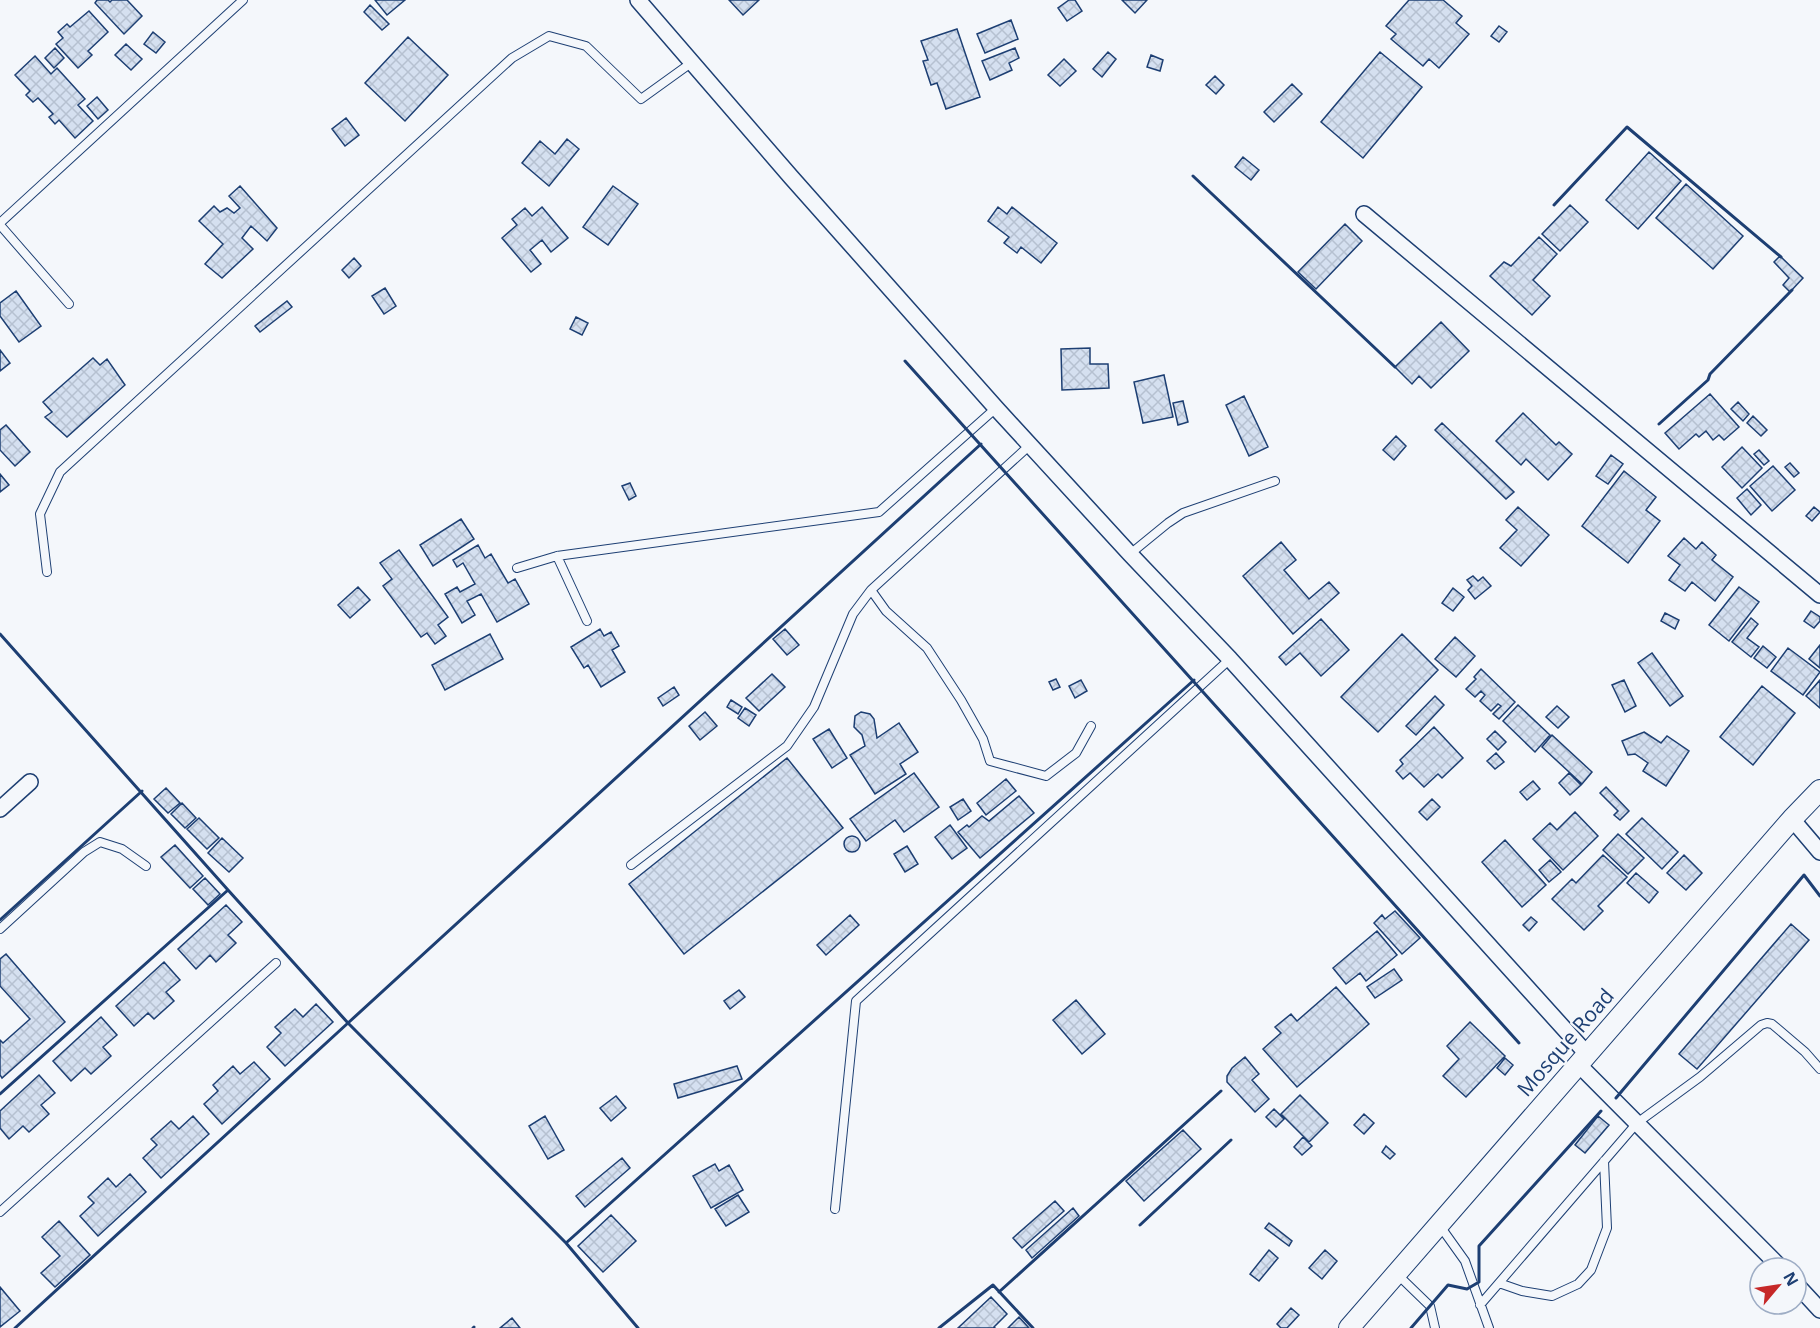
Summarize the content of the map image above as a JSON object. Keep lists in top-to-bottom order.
{
  "streets": {
    "street": ["Mosque Road"]
  },
  "north": "top right"
}
